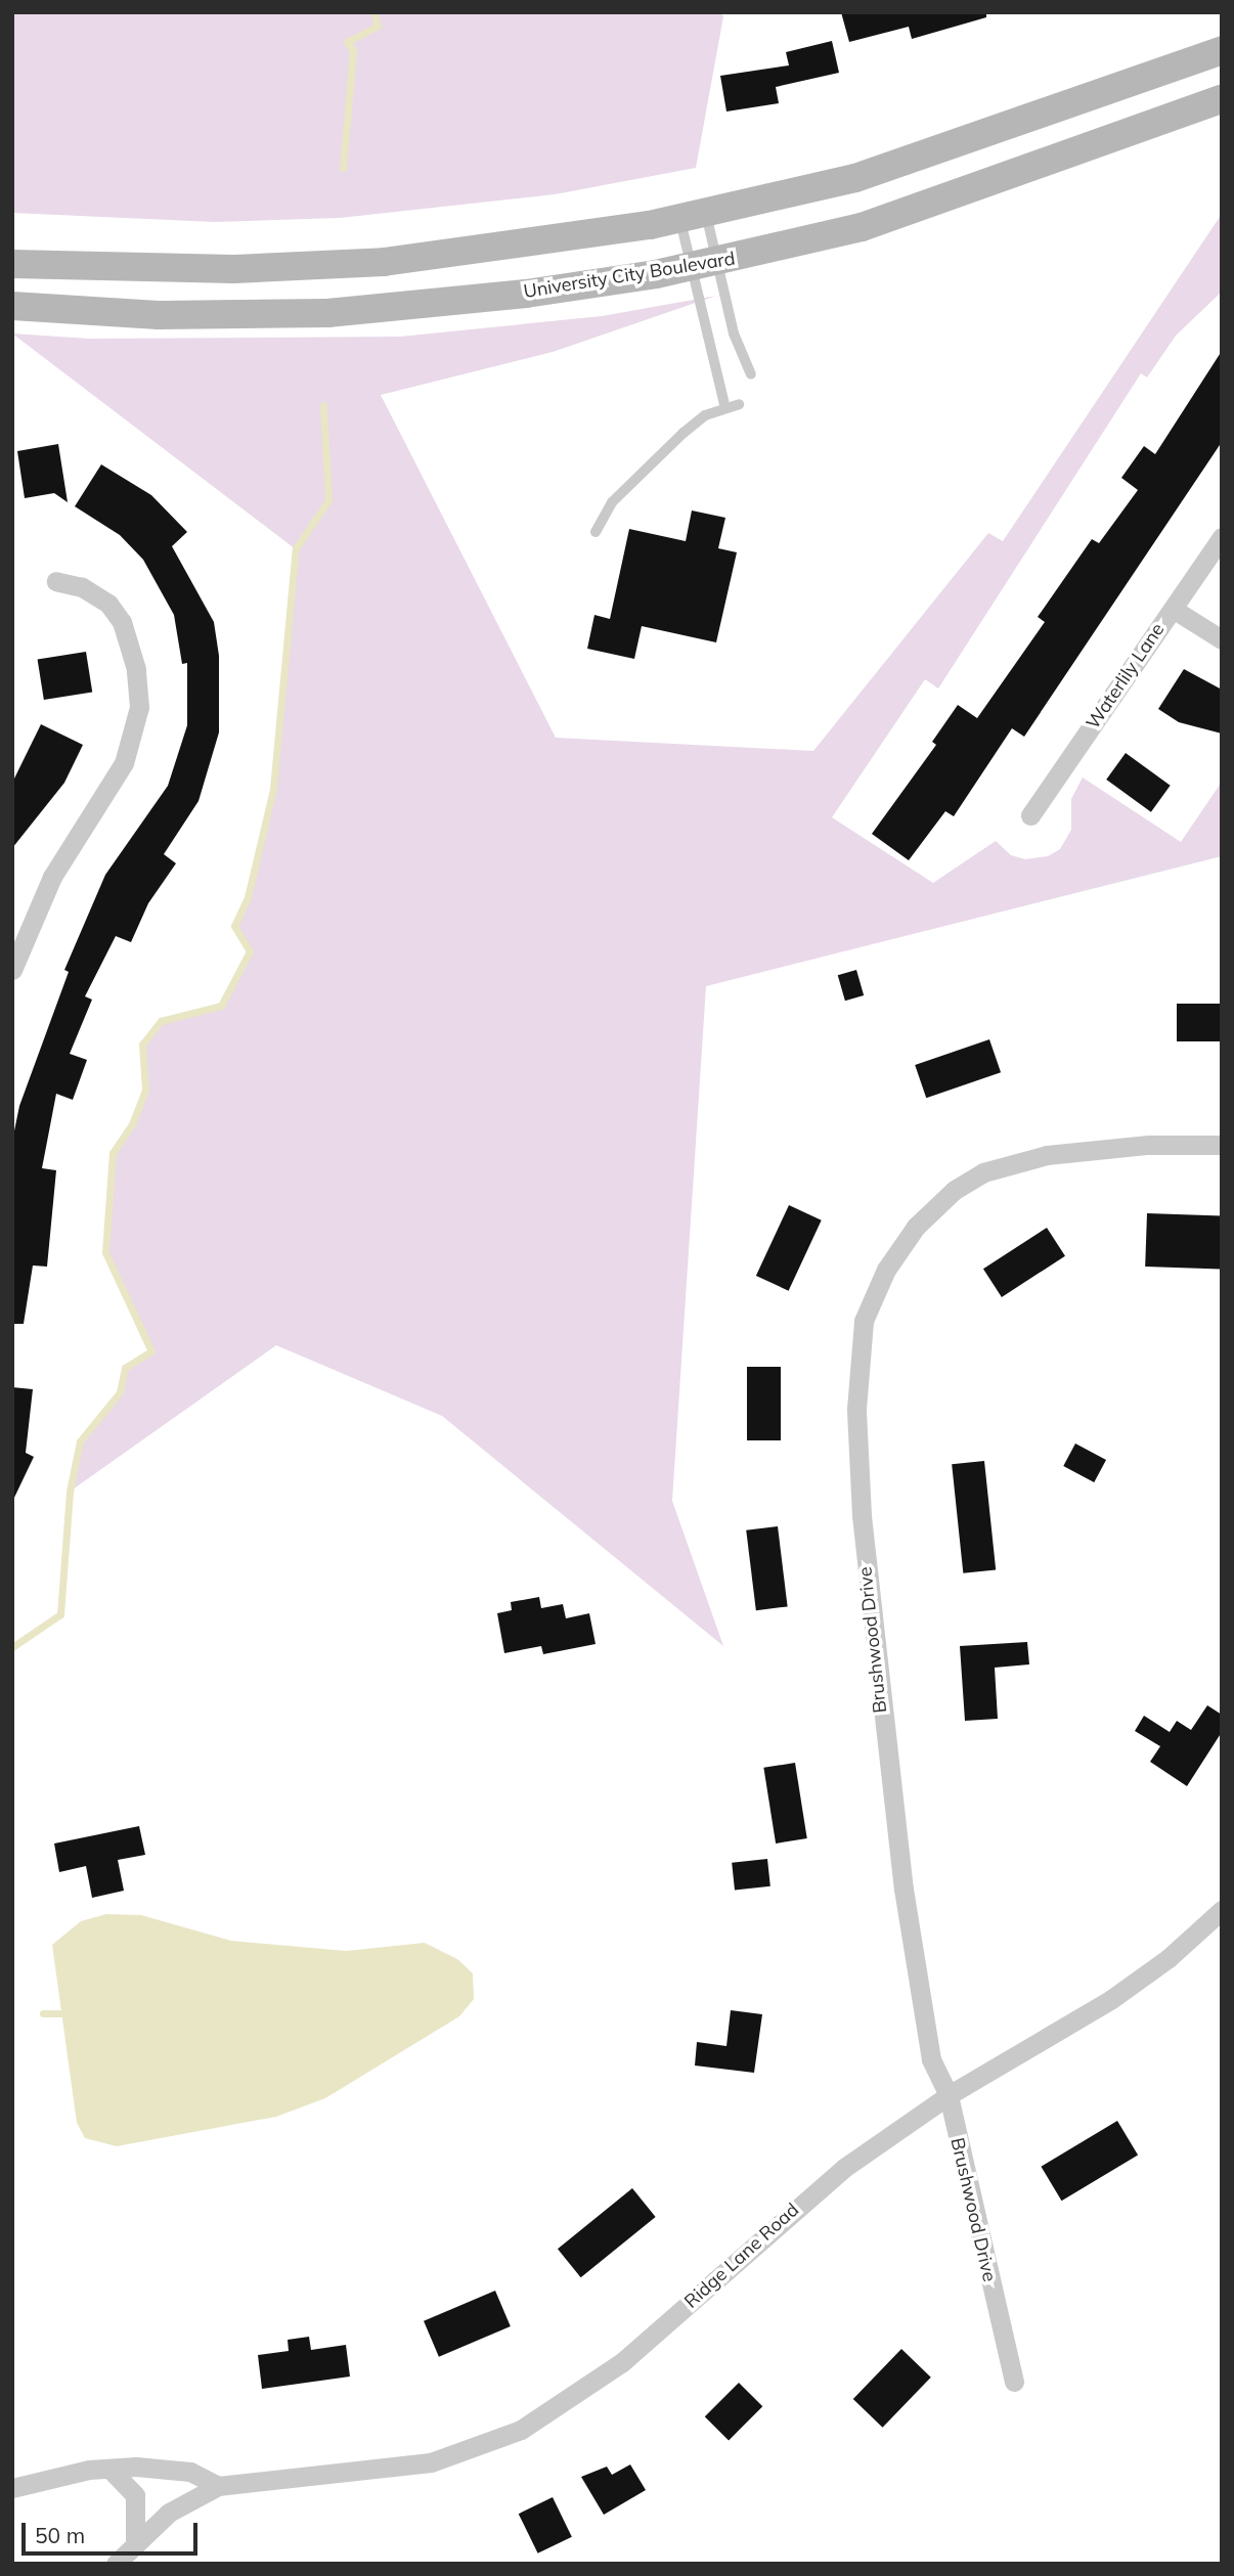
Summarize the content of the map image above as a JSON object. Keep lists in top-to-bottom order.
{
  "streets": {
    "main road": ["University City Boulevard"],
    "street": ["Waterlily Lane", "Brushwood Drive", "Ridge Lane Road"]
  },
  "crossings": [
    ["Brushwood Drive", "Ridge Lane Road"]
  ],
  "scale_bar": "50 m"
}
